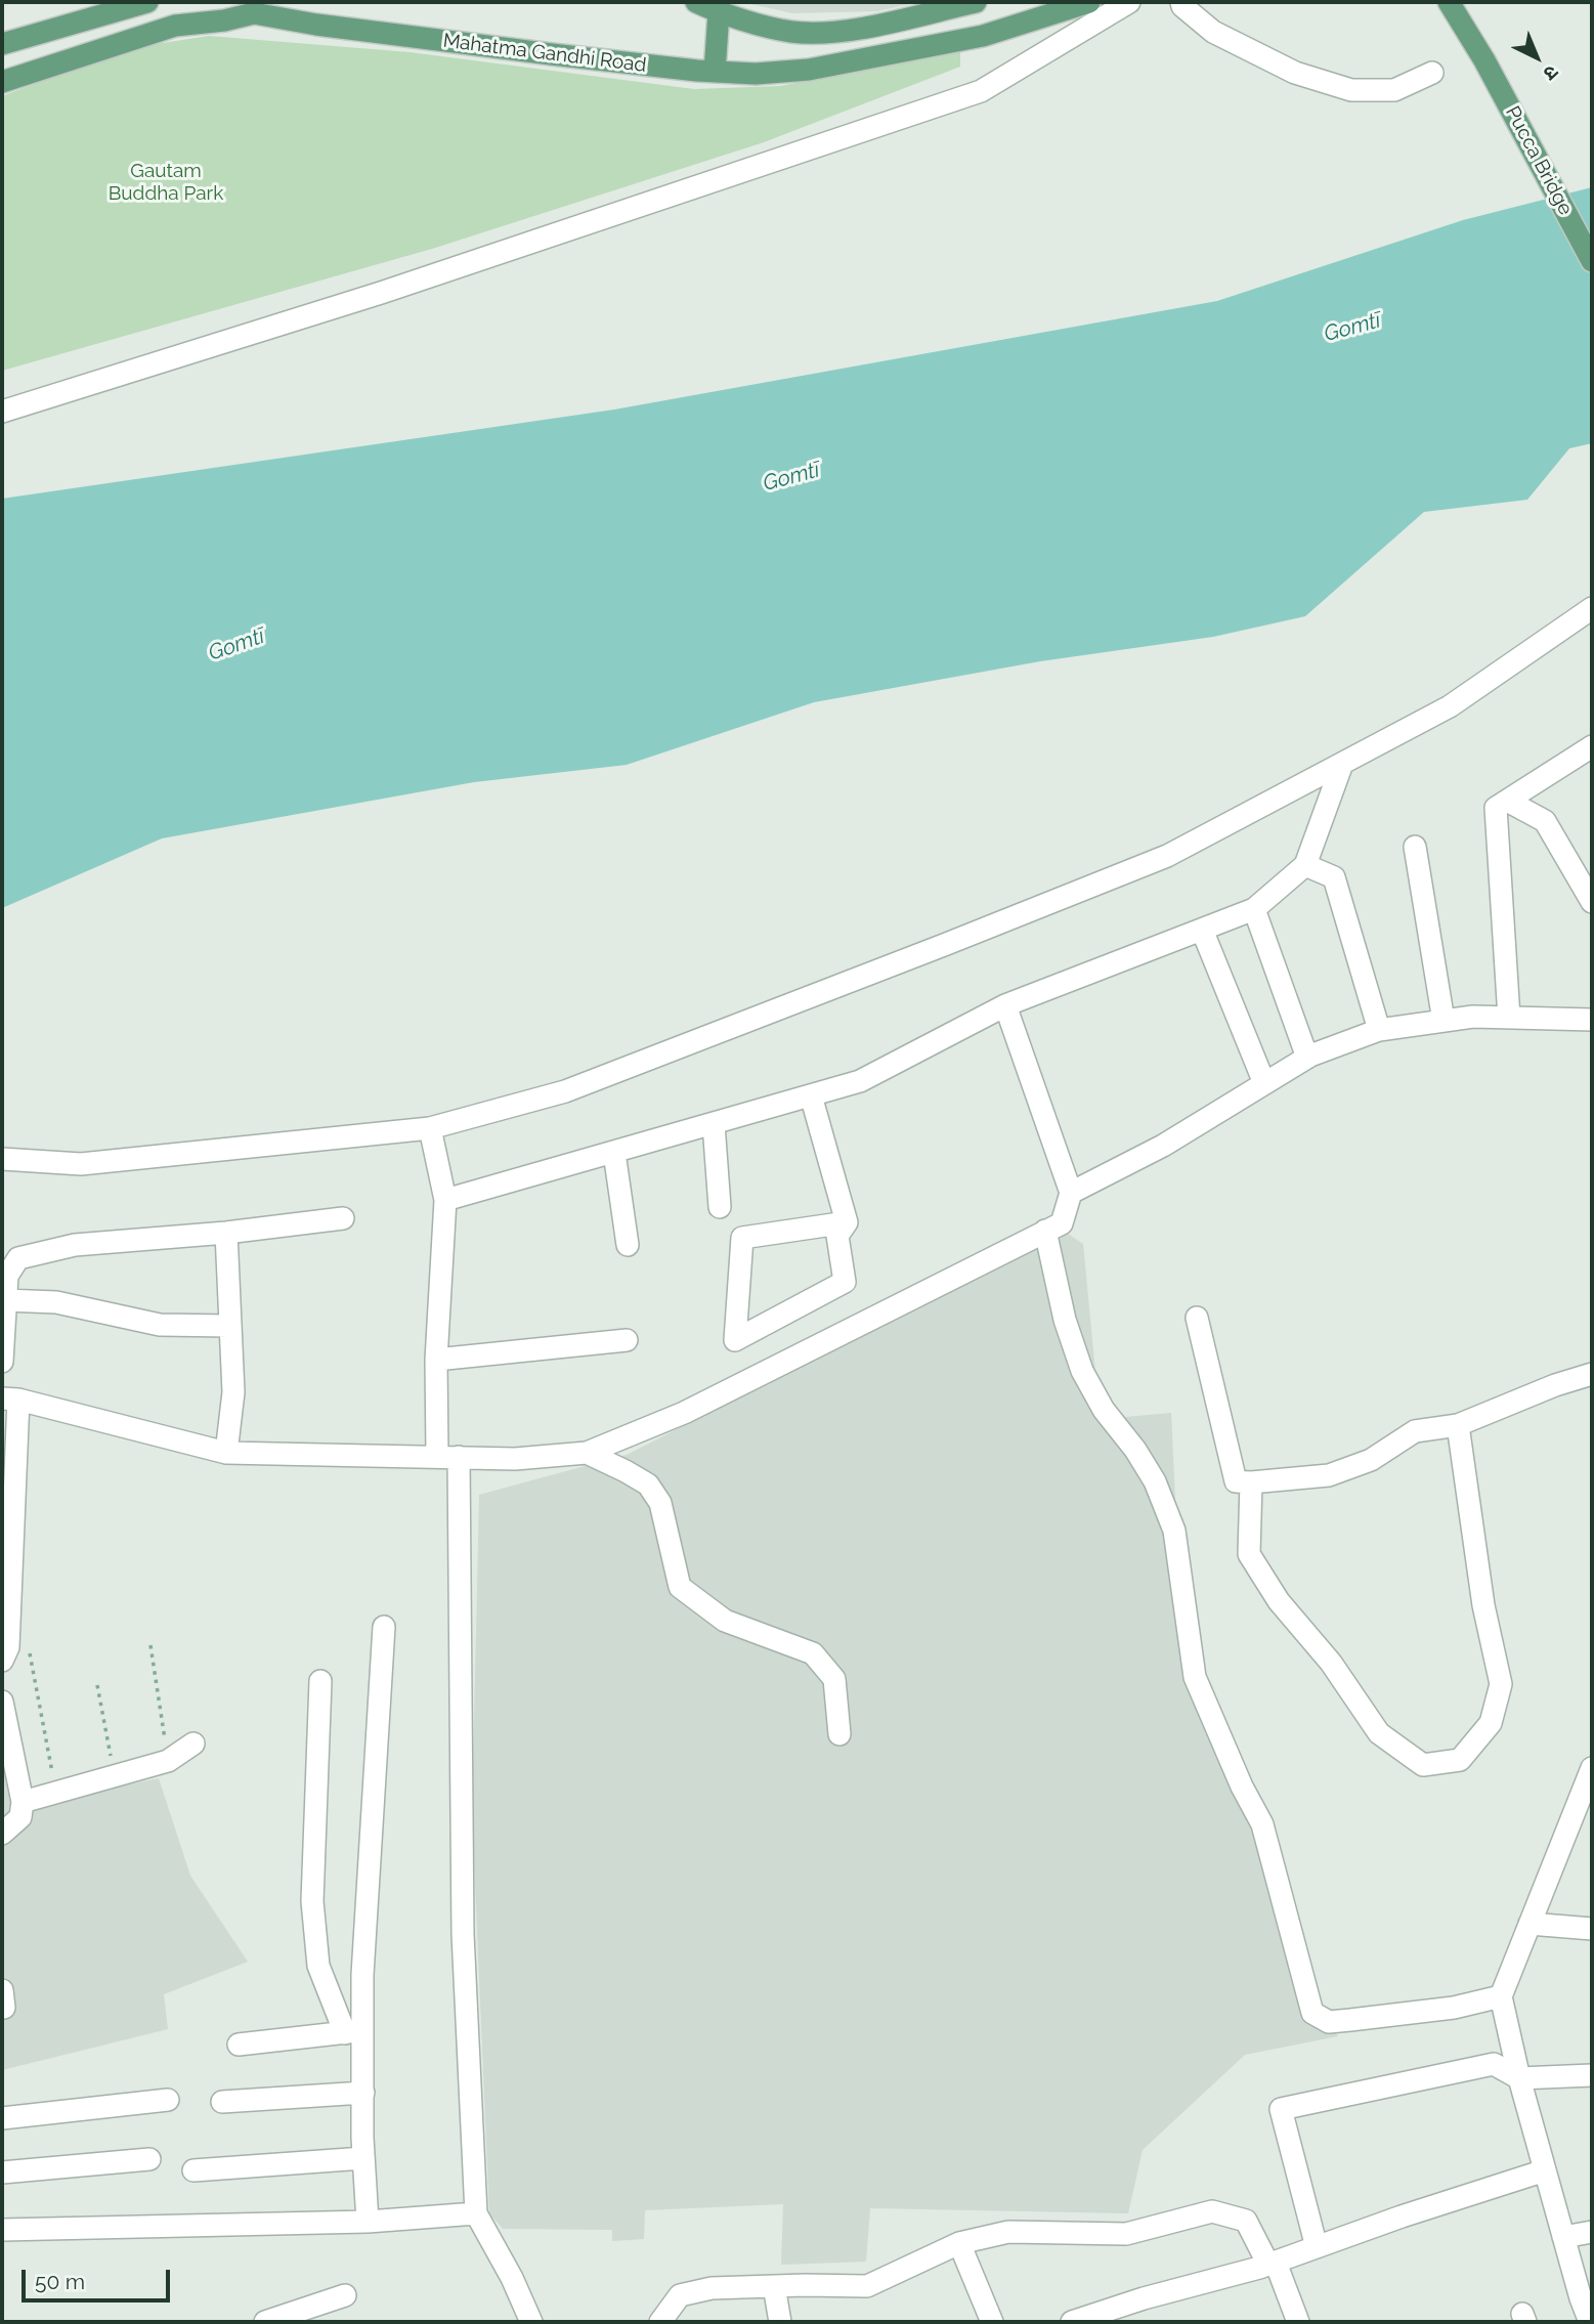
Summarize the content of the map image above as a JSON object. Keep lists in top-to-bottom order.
{
  "streets": {
    "main road": ["Mahatma Gandhi Road", "Pucca Bridge"]
  },
  "water": ["Gomtī"],
  "parks": ["Gautam Buddha Park"],
  "scale_bar": "50 m",
  "north": "bottom right"
}
